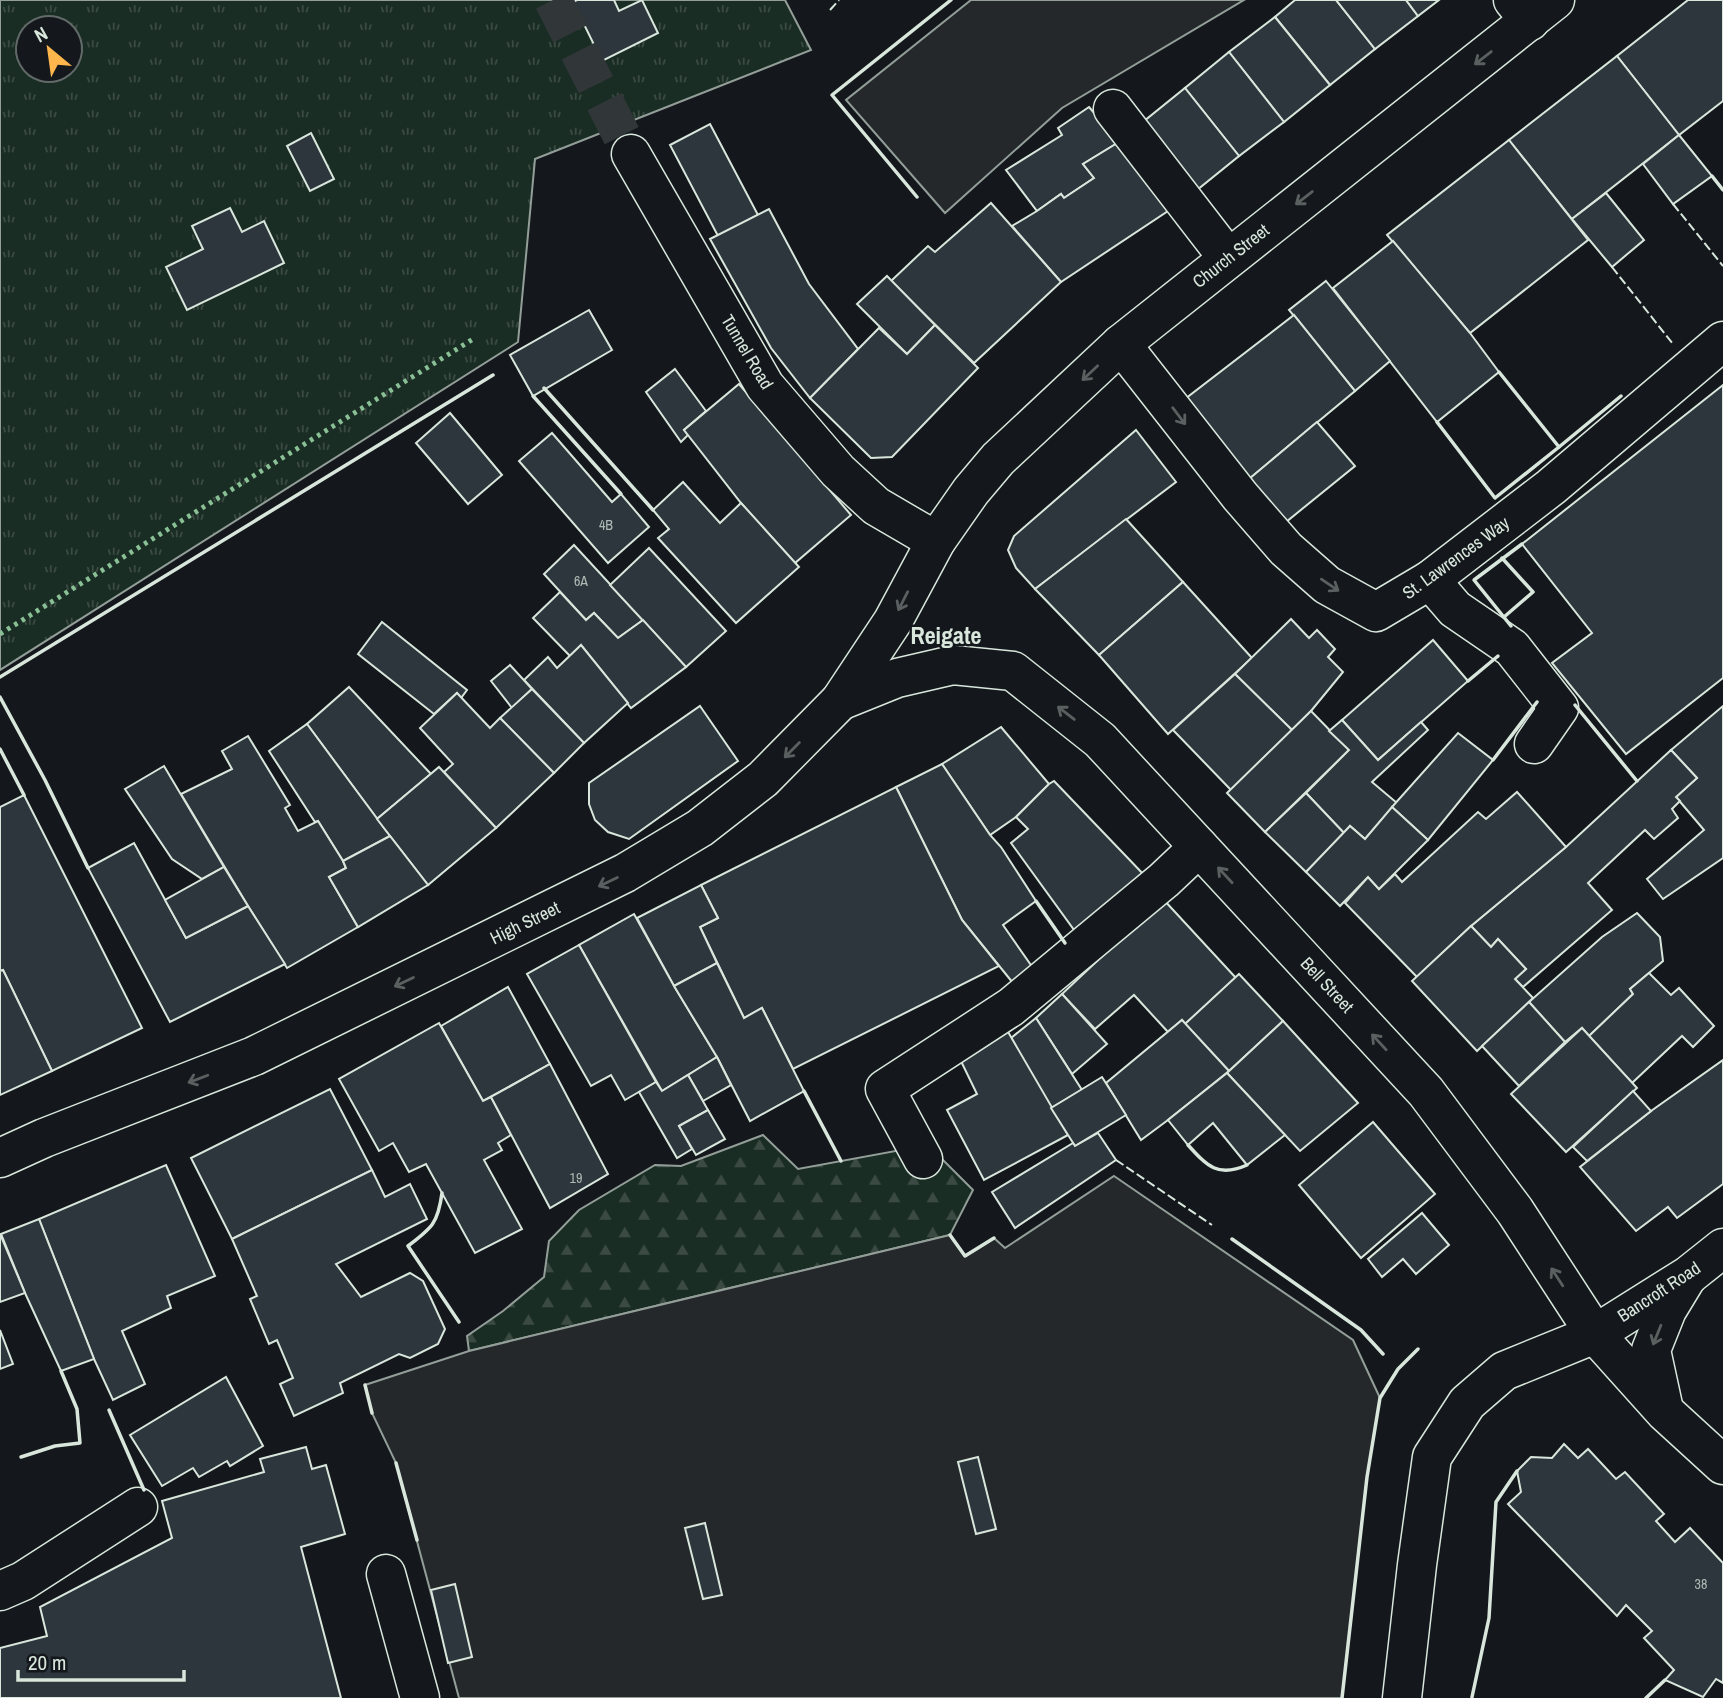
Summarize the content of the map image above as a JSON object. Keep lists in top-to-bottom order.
{
  "streets": {
    "main road": [
      "Church Street",
      "Tunnel Road",
      "St. Lawrences Way",
      "High Street",
      "Bell Street",
      "Bancroft Road"
    ]
  },
  "crossings": [
    ["Church Street", "Tunnel Road"],
    ["Church Street", "St. Lawrences Way"],
    ["Church Street", "High Street"],
    ["Tunnel Road", "High Street"],
    ["High Street", "Bell Street"],
    ["Bell Street", "Bancroft Road"]
  ],
  "one_way": [
    "Church Street",
    "St. Lawrences Way",
    "High Street",
    "Bell Street"
  ],
  "districts": ["Reigate"],
  "house_numbers": [
    "4B",
    "6A",
    "19",
    "38"
  ],
  "scale_bar": "20 m",
  "north": "top left"
}
